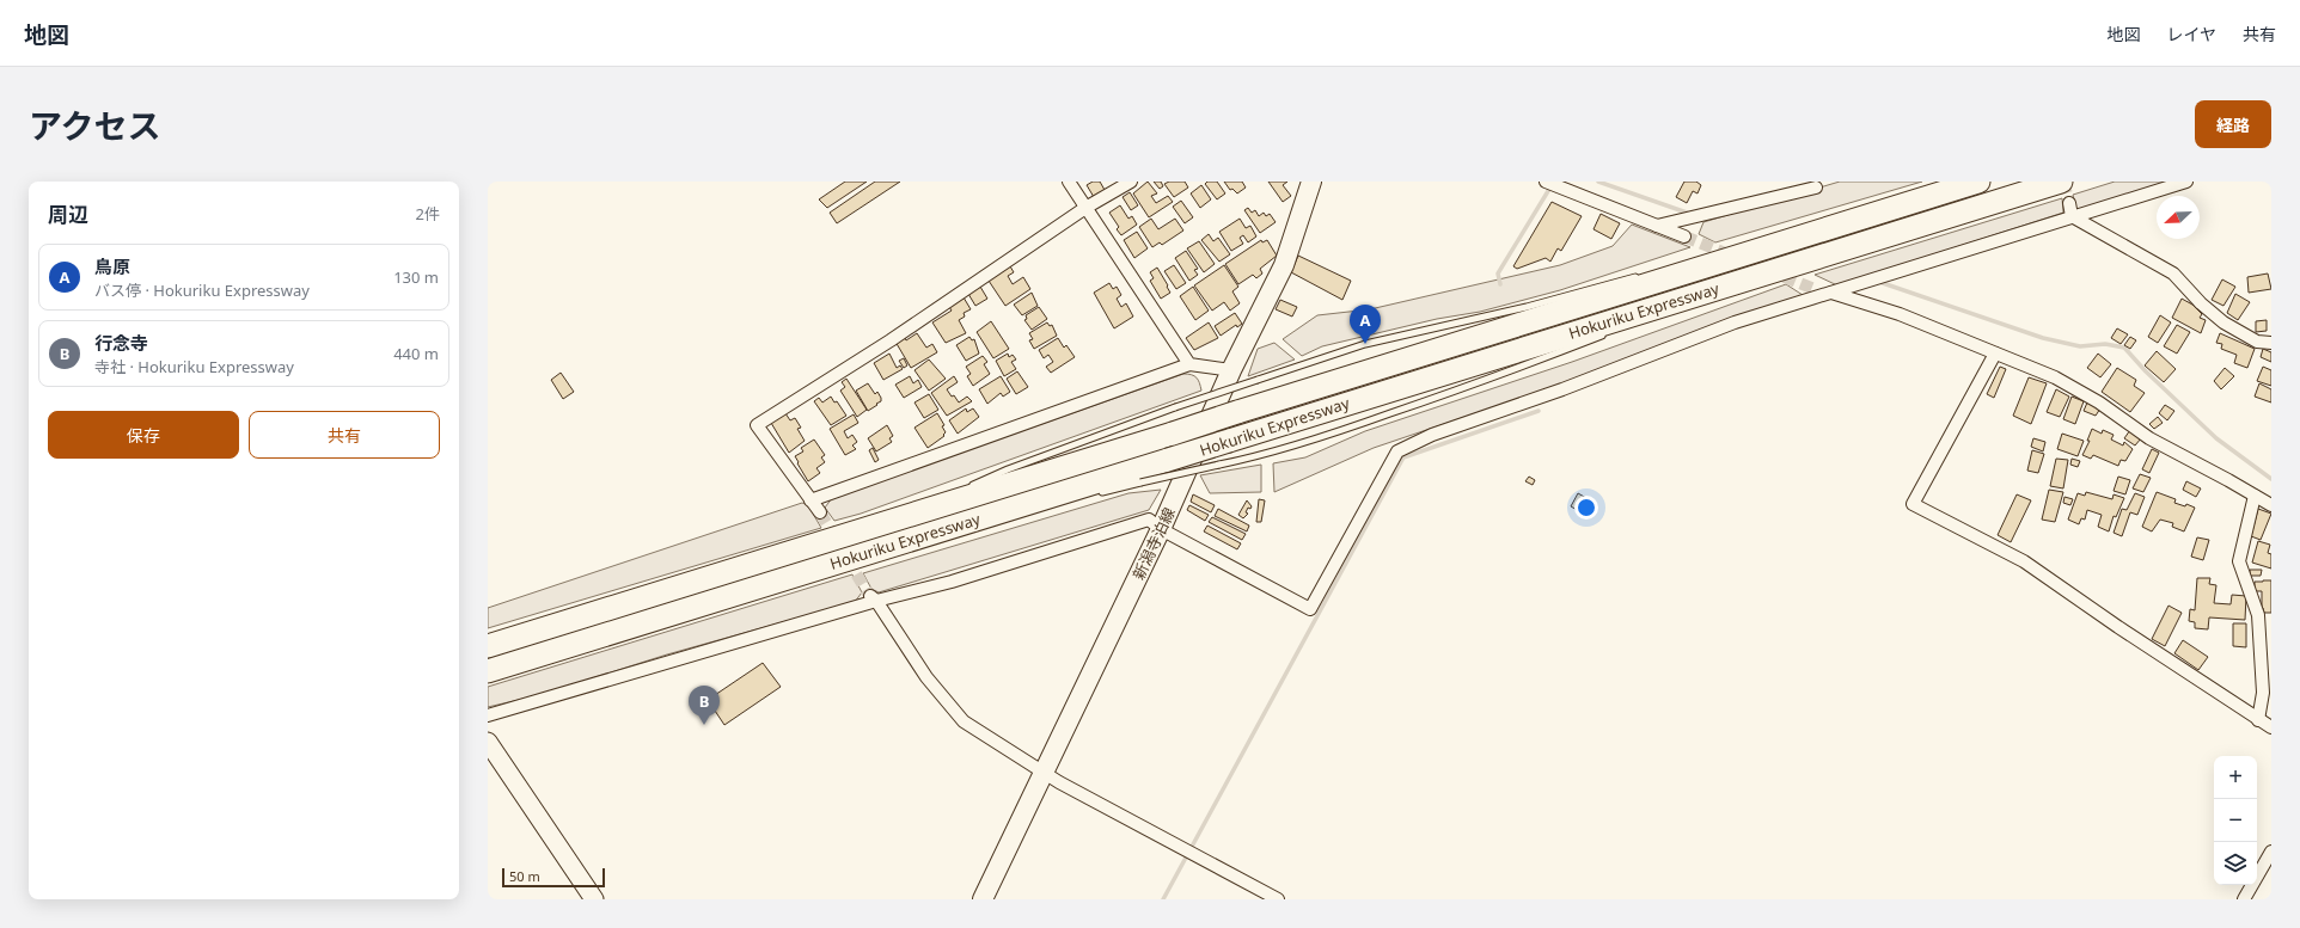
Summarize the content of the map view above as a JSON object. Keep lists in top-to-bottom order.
{
  "streets": {
    "highway": ["Hokuriku Expressway"],
    "main road": ["新潟寺泊線"]
  },
  "scale_bar": "50 m",
  "north": "bottom left",
  "page": {
    "header": "地図",
    "nav": ["地図", "レイヤ", "共有"],
    "title": "アクセス",
    "buttons": [
      "経路",
      ["保存", "共有"]
    ],
    "heading": ["周辺", "2件"],
    "list": [
      {
        "mark": "A",
        "name": "鳥原",
        "note": "バス停 · Hokuriku Expressway",
        "value": "130 m"
      },
      {
        "mark": "B",
        "name": "行念寺",
        "note": "寺社 · Hokuriku Expressway",
        "value": "440 m"
      }
    ],
    "pins": ["A", "B"],
    "map_buttons": ["+", "−"],
    "scale": "50 m"
  }
}
